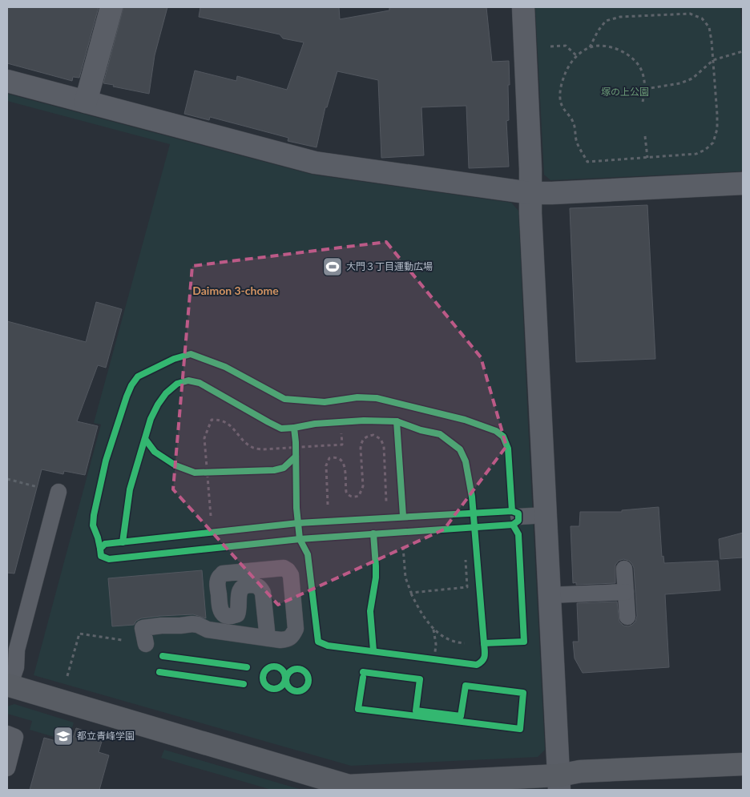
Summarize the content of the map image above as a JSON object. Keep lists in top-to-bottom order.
{
  "districts": ["Daimon 3-chome"],
  "parks": ["塚の上公園"],
  "places": {
    "sports": ["大門３丁目運動広場"],
    "school or university": ["都立青峰学園"]
  }
}
